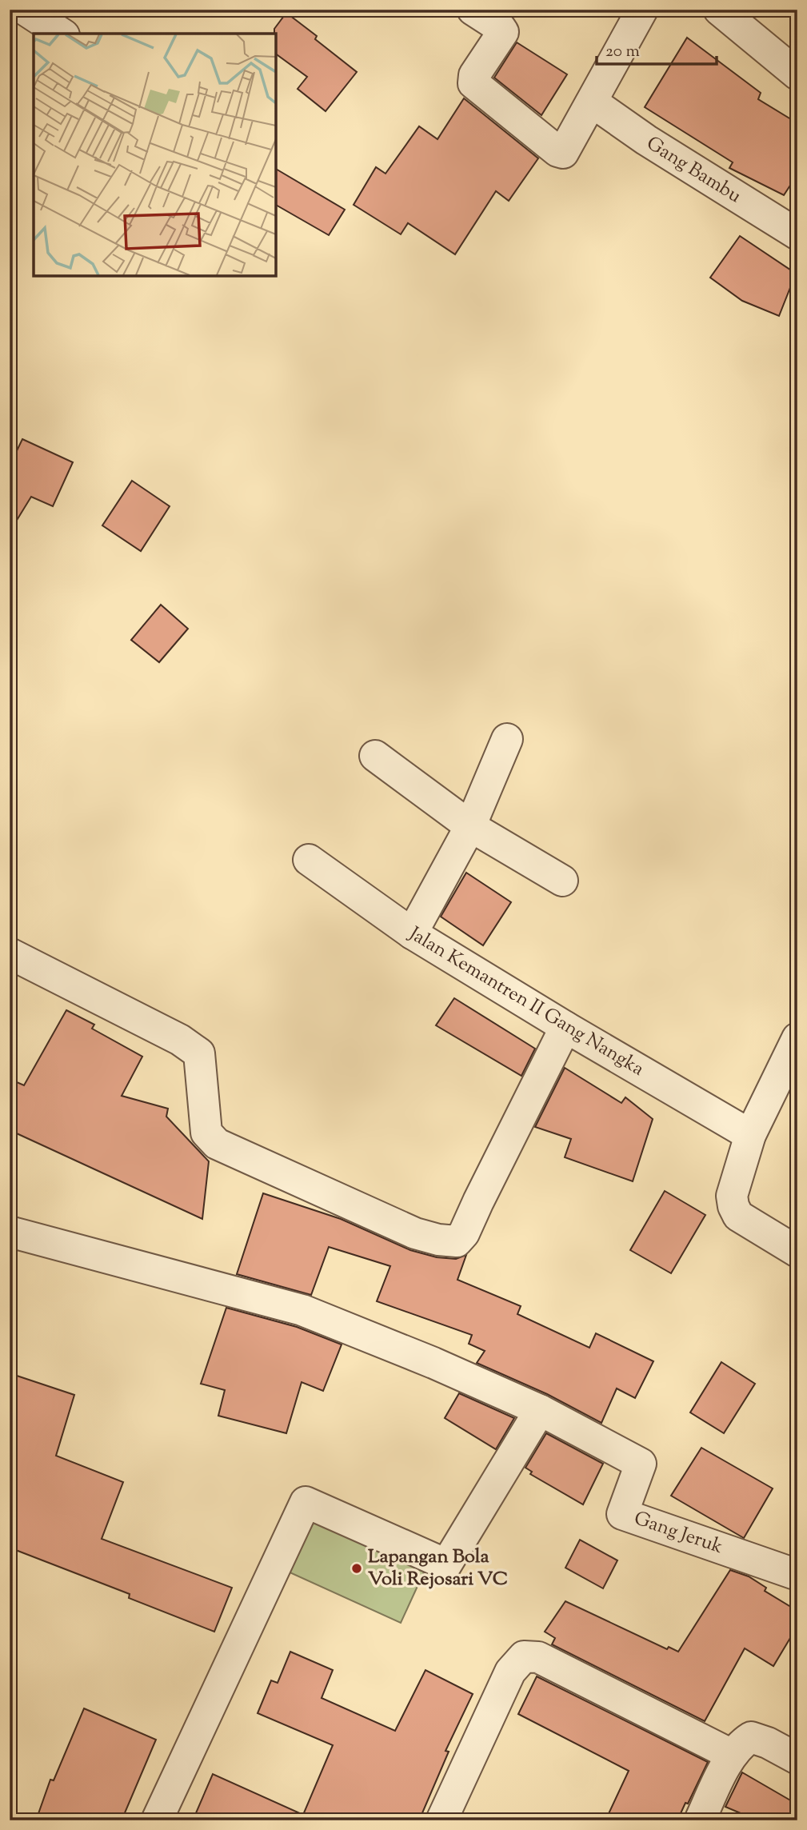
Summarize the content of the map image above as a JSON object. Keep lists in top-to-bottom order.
{
  "streets": {
    "street": ["Gang Bambu", "Jalan Kemantren II Gang Nangka", "Gang Jeruk"]
  },
  "places": ["Lapangan Bola Voli Rejosari VC"],
  "scale_bar": "20 m"
}
